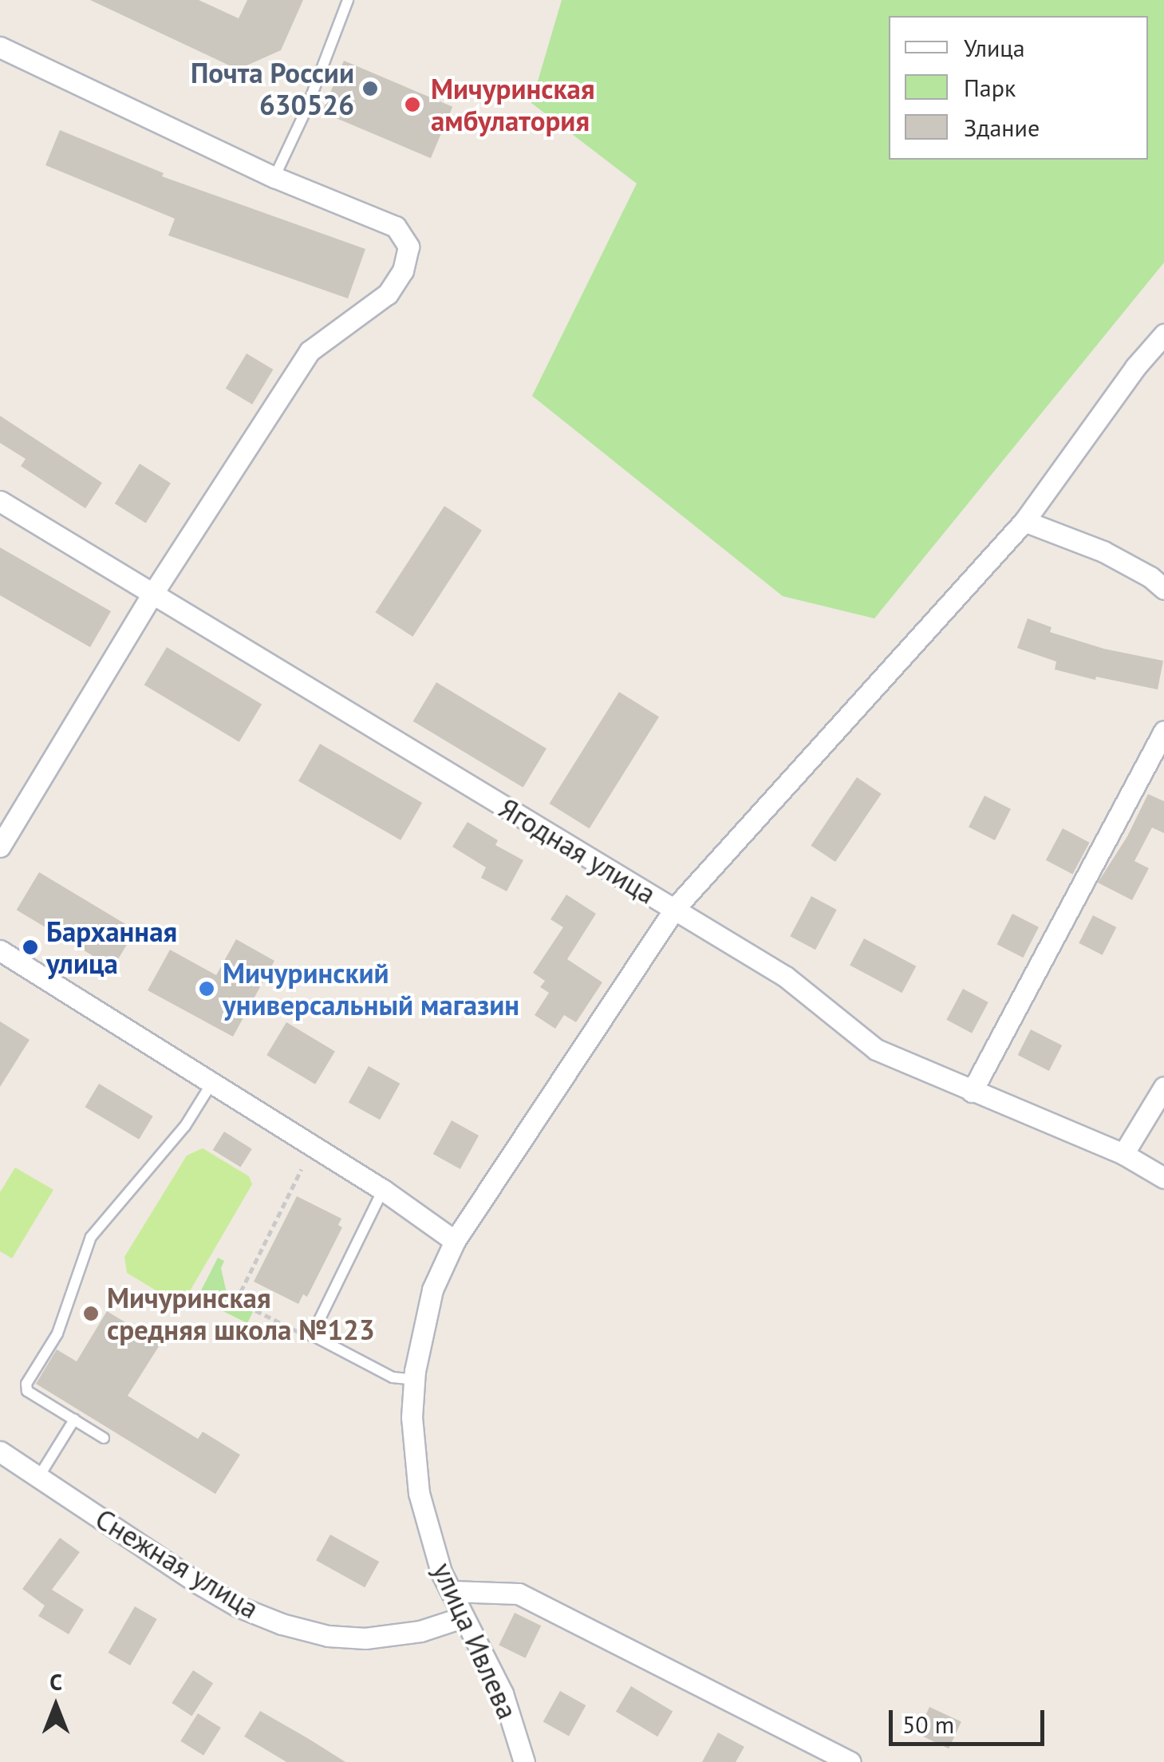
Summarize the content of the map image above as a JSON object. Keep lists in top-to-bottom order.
{
  "streets": {
    "street": ["Ягодная улица", "Снежная улица", "улица Ивлева"]
  },
  "crossings": [
    ["Ягодная улица", "улица Ивлева"],
    ["Снежная улица", "улица Ивлева"]
  ],
  "places": [
    "Почта России 630526",
    "Мичуринская амбулатория",
    "Барханная улица",
    "Мичуринский универсальный магазин",
    "Мичуринская средняя школа №123"
  ],
  "legend": ["Улица", "Парк", "Здание"],
  "scale_bar": "50 m",
  "north": "top"
}
